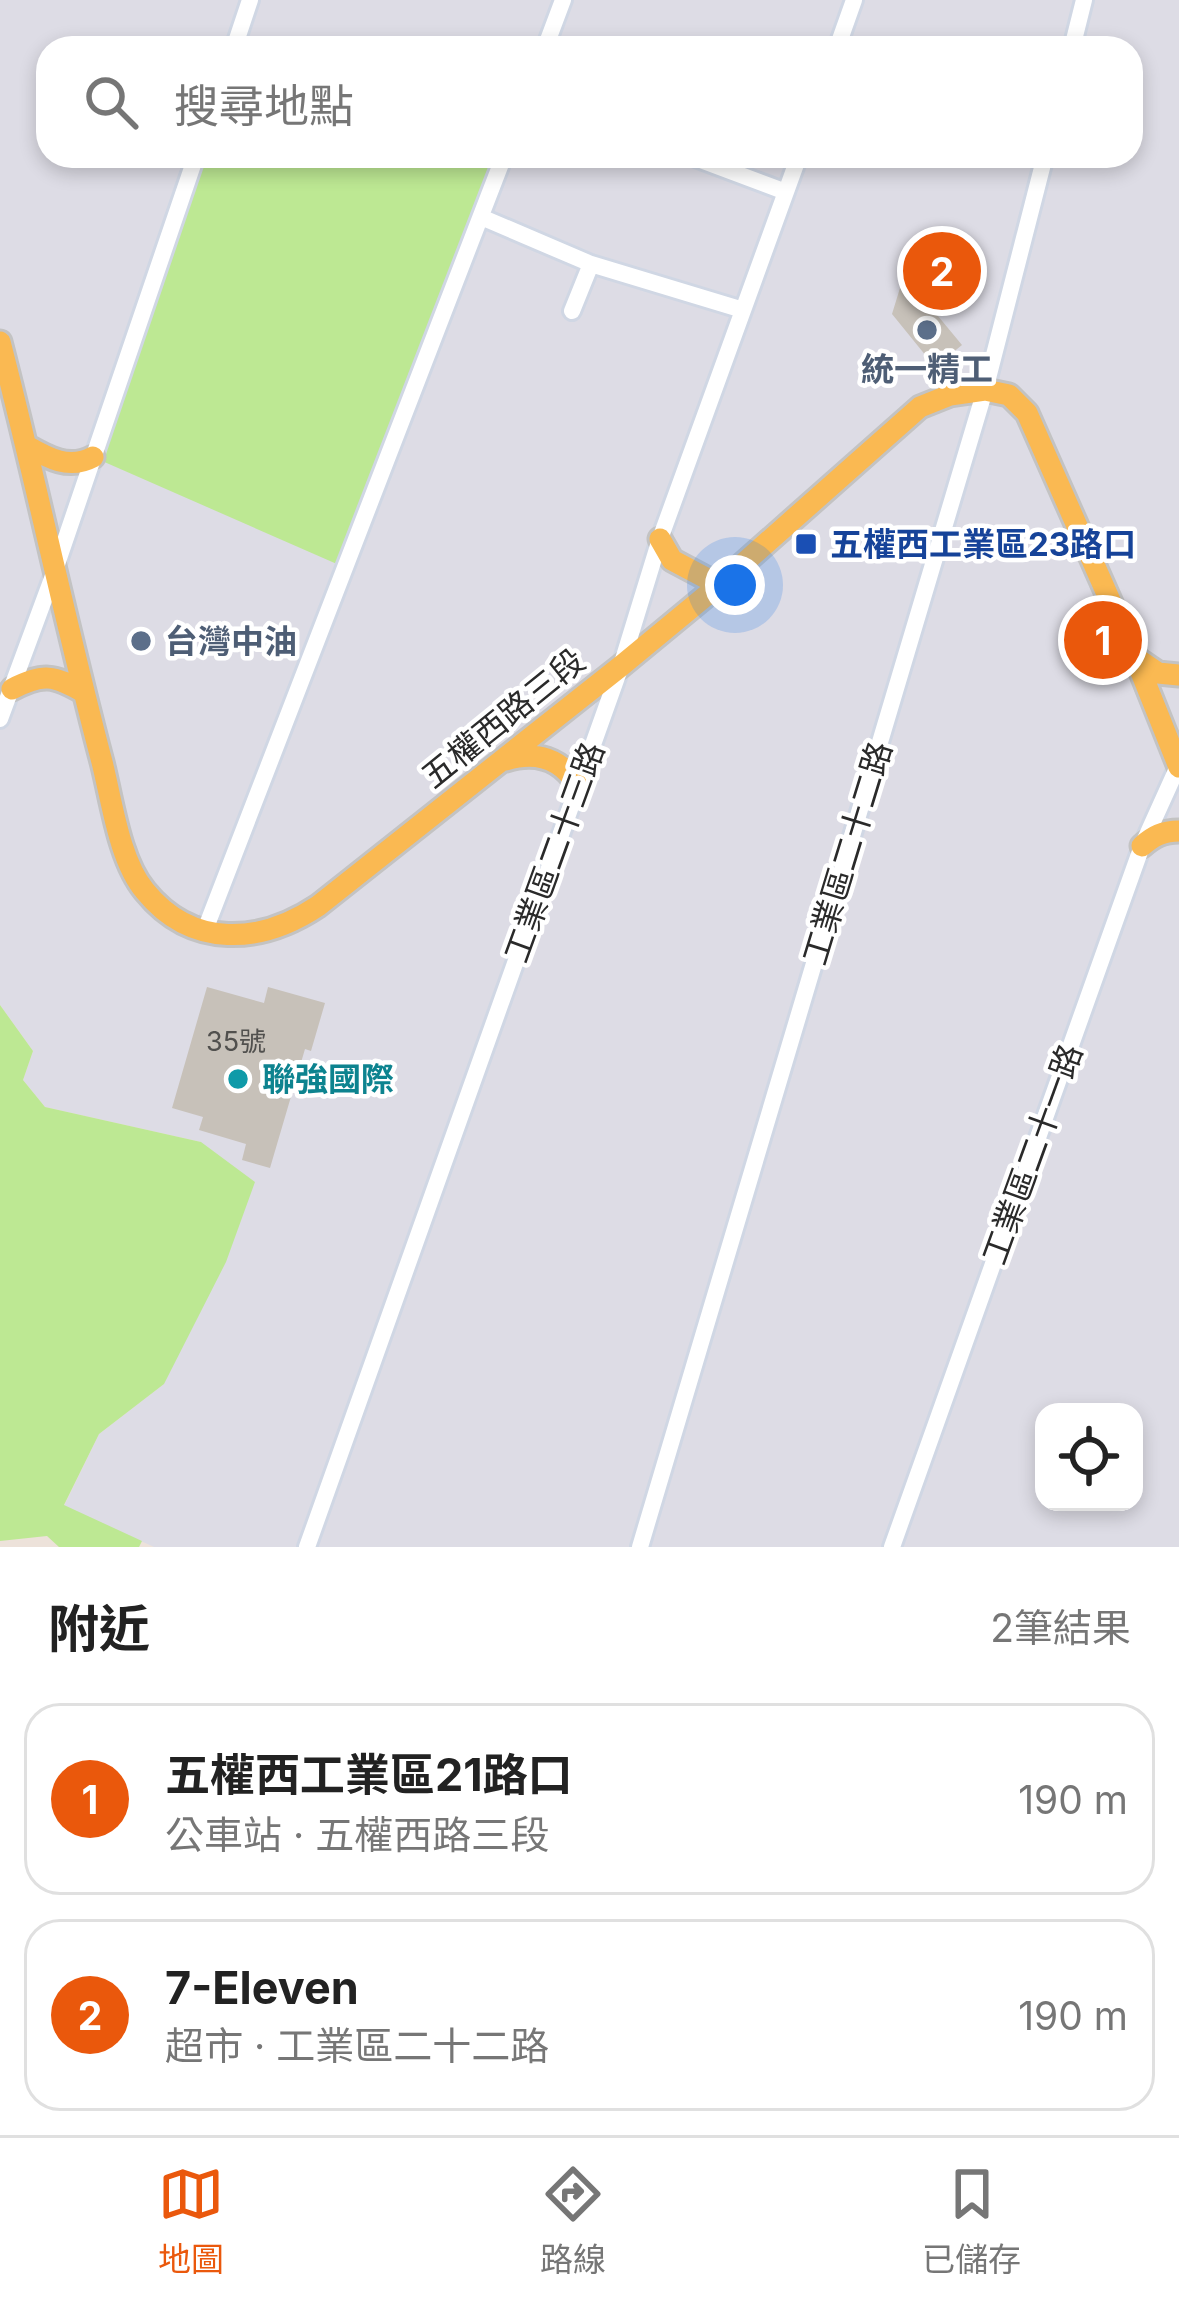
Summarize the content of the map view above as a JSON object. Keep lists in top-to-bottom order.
{
  "streets": {
    "main road": ["五權西路三段"],
    "street": ["工業區二十三路", "工業區二十二路", "工業區二十一路"]
  },
  "crossings": [
    ["五權西路三段", "工業區二十三路"],
    ["五權西路三段", "工業區二十二路"]
  ],
  "places": {
    "other": ["統一精工", "台灣中油", "聯強國際"],
    "transit": ["五權西工業區23路口"]
  },
  "house_numbers": ["35號"],
  "page": {
    "search": "搜尋地點",
    "pins": ["2", "1"],
    "heading": ["附近", "2筆結果"],
    "list": [
      {
        "mark": "1",
        "name": "五權西工業區21路口",
        "note": "公車站 · 五權西路三段",
        "value": "190 m"
      },
      {
        "mark": "2",
        "name": "7-Eleven",
        "note": "超市 · 工業區二十二路",
        "value": "190 m"
      }
    ],
    "nav": ["地圖", "路線", "已儲存"]
  }
}
